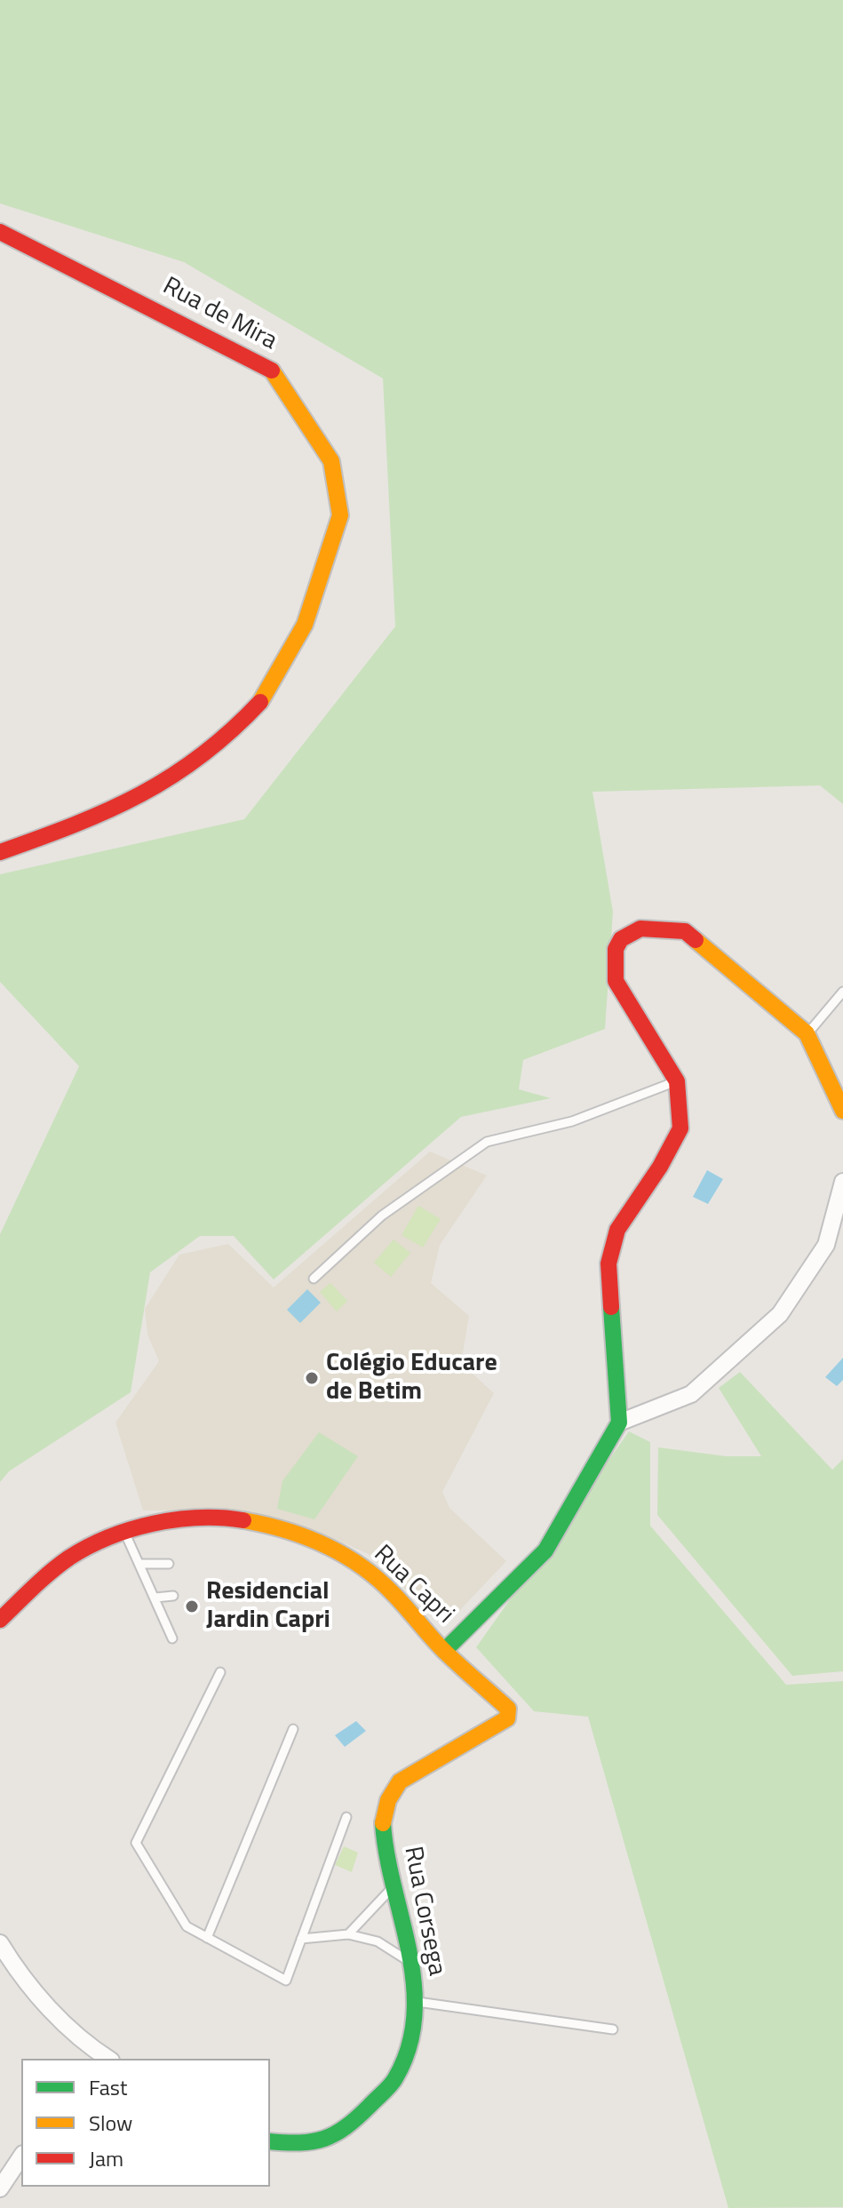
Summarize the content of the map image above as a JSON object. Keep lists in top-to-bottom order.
{
  "streets": {
    "street": ["Rua de Mira", "Rua Capri", "Rua Corsega"]
  },
  "crossings": [
    ["Rua Capri", "Rua Corsega"]
  ],
  "places": ["Colégio Educare de Betim", "Residencial Jardin Capri"],
  "legend": ["Fast", "Slow", "Jam"]
}
